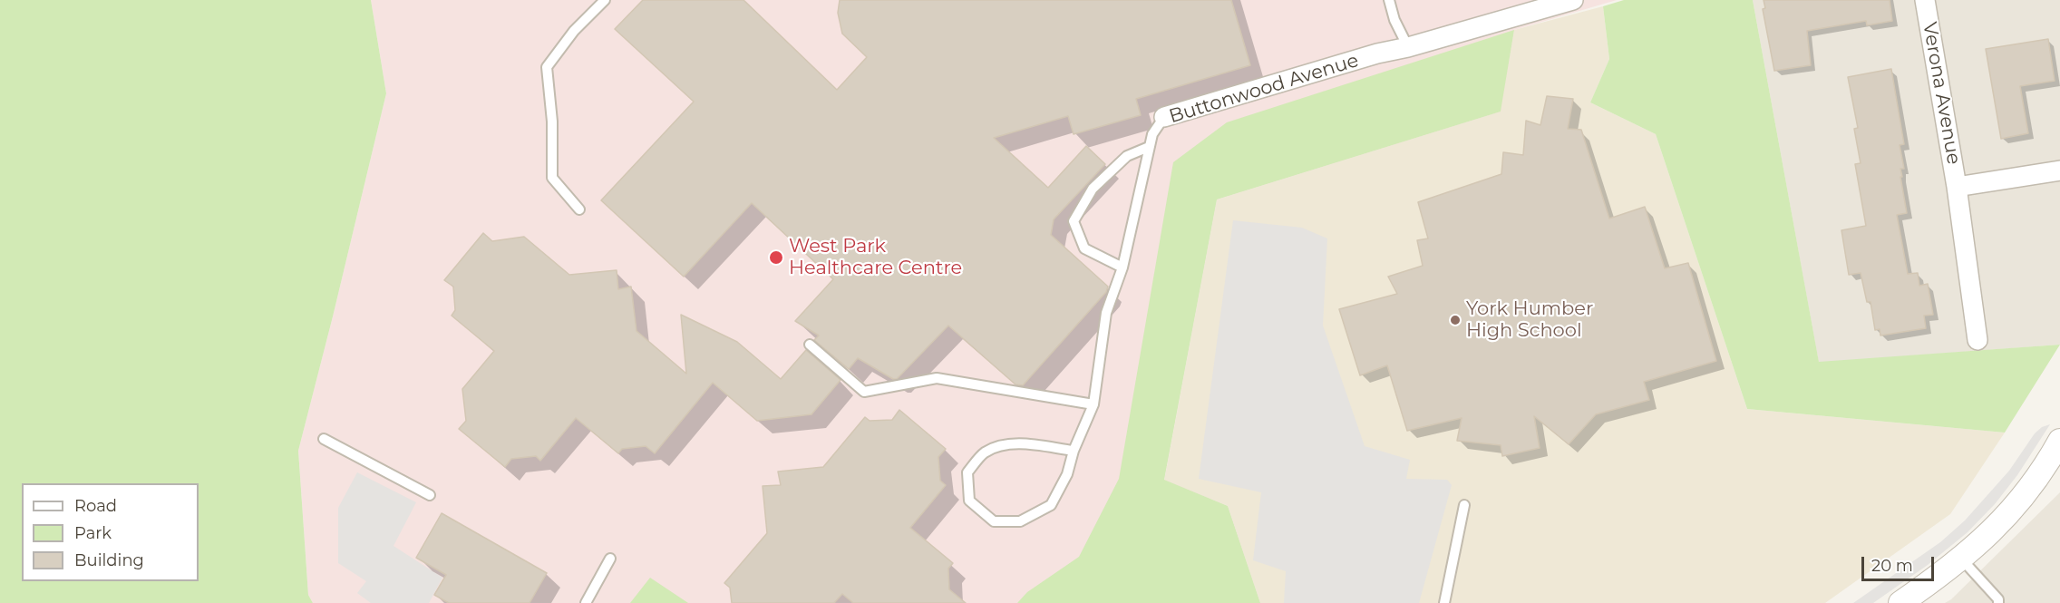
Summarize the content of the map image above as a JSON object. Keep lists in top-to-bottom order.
{
  "streets": {
    "street": ["Buttonwood Avenue", "Verona Avenue"]
  },
  "places": ["West Park Healthcare Centre", "York Humber High School"],
  "legend": ["Road", "Park", "Building"],
  "scale_bar": "20 m"
}
